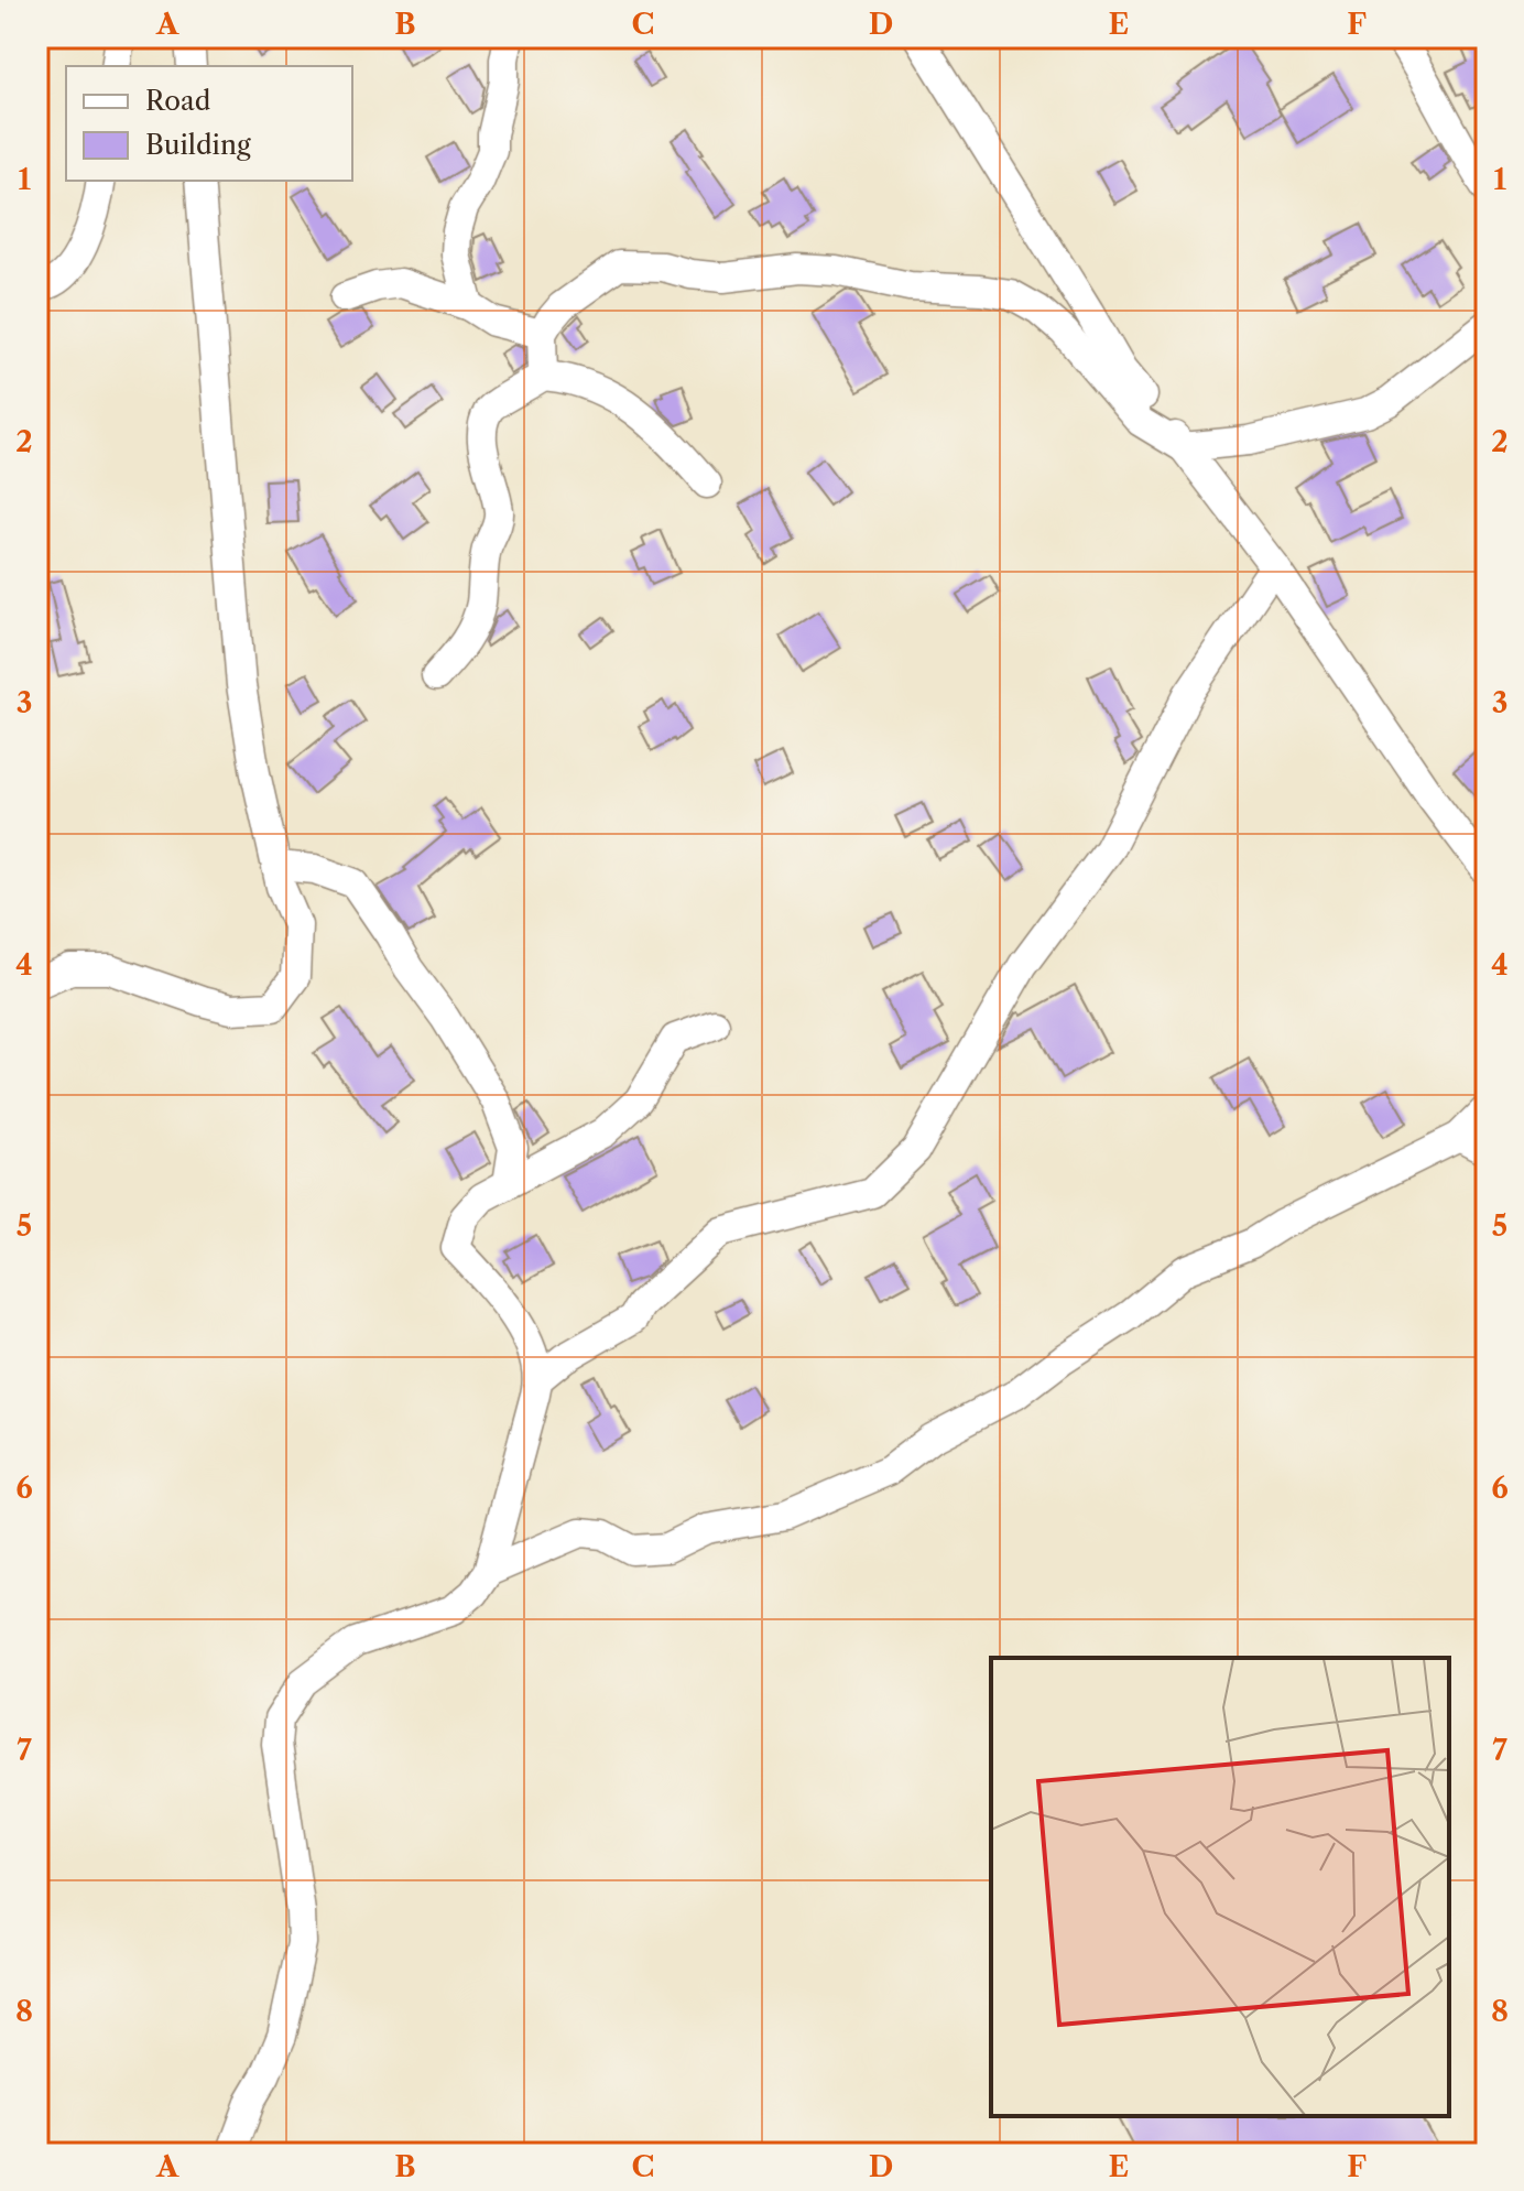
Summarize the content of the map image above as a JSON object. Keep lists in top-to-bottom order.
{
  "legend": ["Road", "Building"],
  "grid": {
    "columns": [
      "A",
      "B",
      "C",
      "D",
      "E",
      "F"
    ],
    "rows": [
      "1",
      "2",
      "3",
      "4",
      "5",
      "6",
      "7",
      "8"
    ]
  }
}
